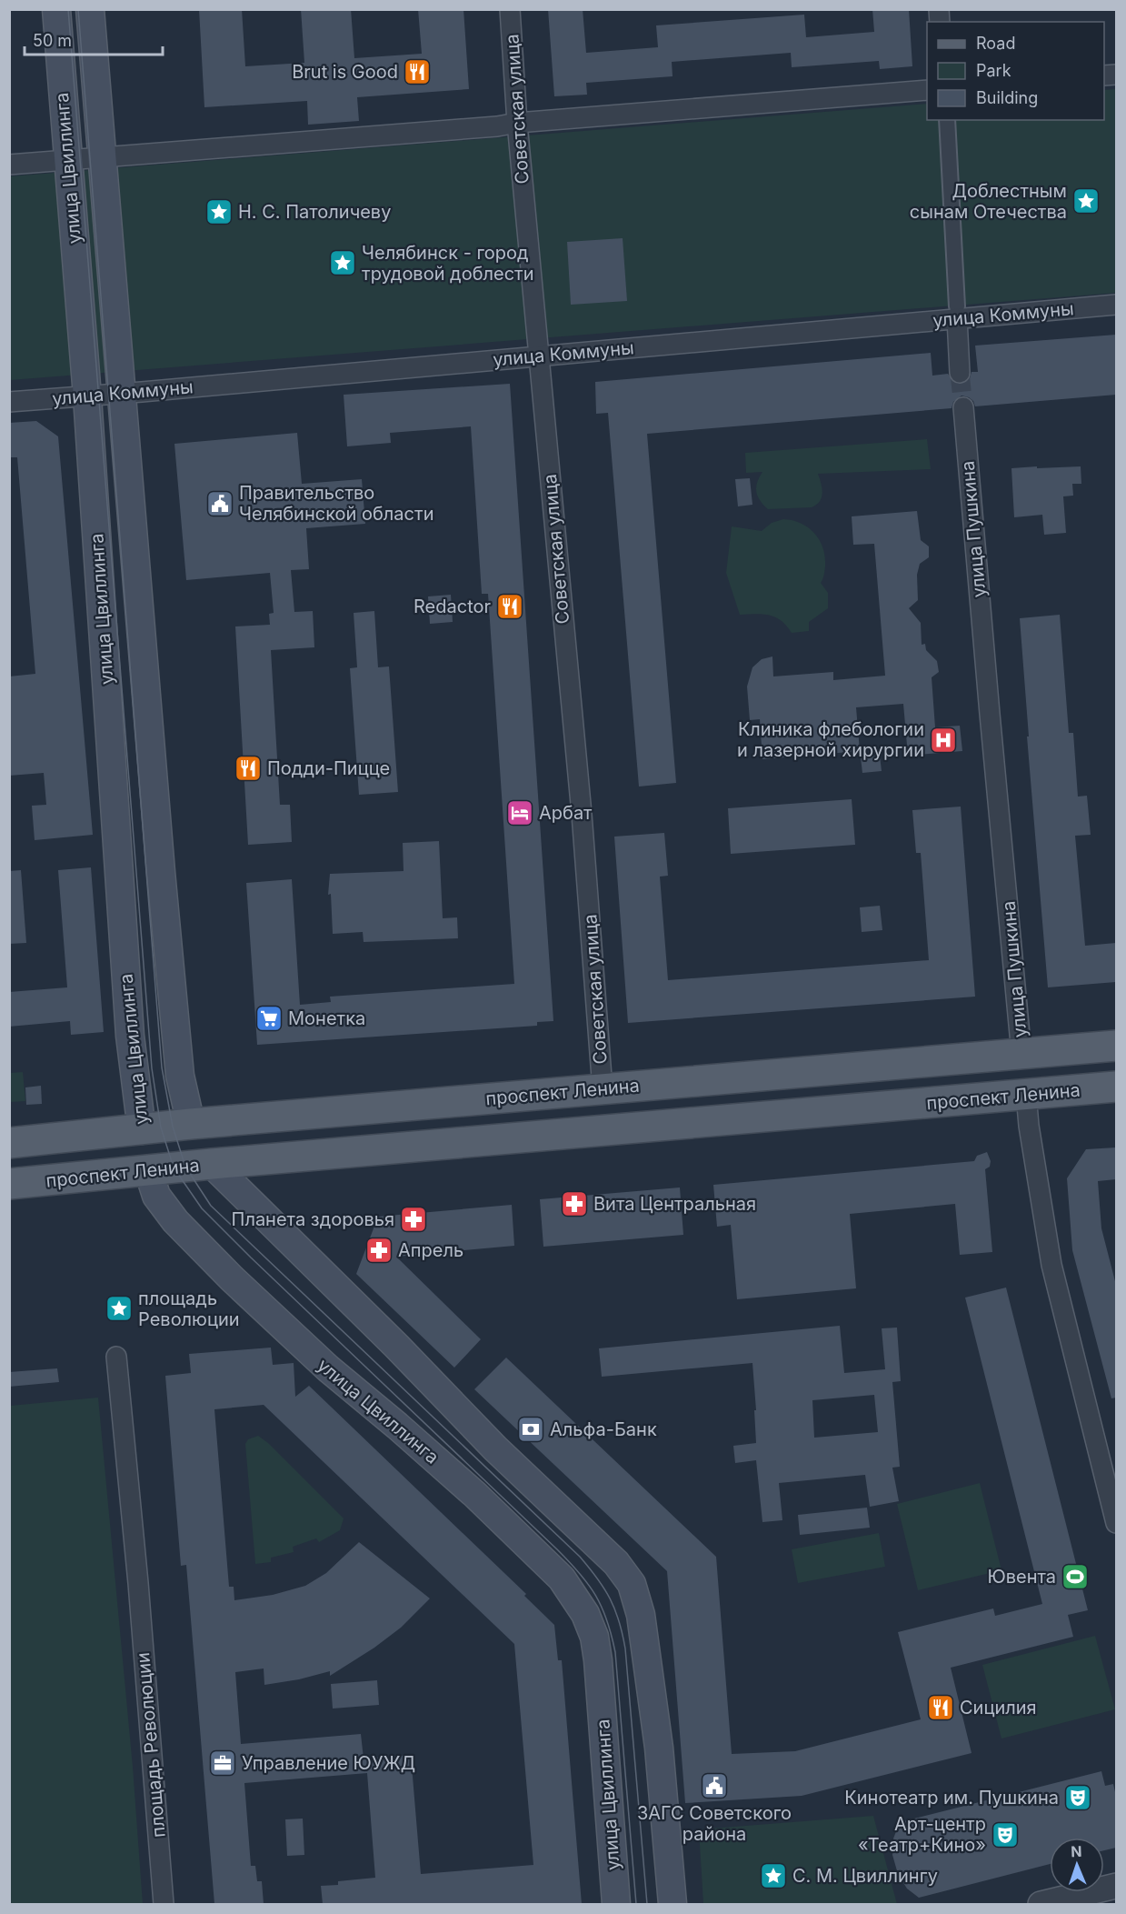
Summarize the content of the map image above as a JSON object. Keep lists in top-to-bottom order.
{
  "streets": {
    "main road": ["улица Цвиллинга", "улица Пушкина", "проспект Ленина"],
    "street": ["Советская улица", "улица Коммуны", "площадь Революции"]
  },
  "crossings": [
    ["Советская улица", "улица Коммуны"],
    ["Советская улица", "проспект Ленина"],
    ["улица Цвиллинга", "улица Коммуны"],
    ["улица Цвиллинга", "проспект Ленина"],
    ["улица Пушкина", "проспект Ленина"]
  ],
  "places": {
    "restaurant": [
      "Brut is Good",
      "Redactor",
      "Подди-Пицце",
      "Сицилия"
    ],
    "place": [
      "Доблестным сынам Отечества",
      "Н. С. Патоличеву",
      "Челябинск - город трудовой доблести",
      "площадь Революции",
      "С. М. Цвиллингу"
    ],
    "public building": ["Правительство Челябинской области", "ЗАГС Советского района"],
    "hospital": ["Клиника флебологии и лазерной хирургии"],
    "hotel": ["Арбат"],
    "supermarket": ["Монетка"],
    "pharmacy": ["Вита Центральная", "Планета здоровья", "Апрель"],
    "bank": ["Альфа-Банк"],
    "sports": ["Ювента"],
    "office": ["Управление ЮУЖД"],
    "theatre": ["Кинотеатр им. Пушкина", "Арт-центр «Театр+Кино»"]
  },
  "legend": ["Road", "Park", "Building"],
  "scale_bar": "50 m",
  "north": "top"
}
